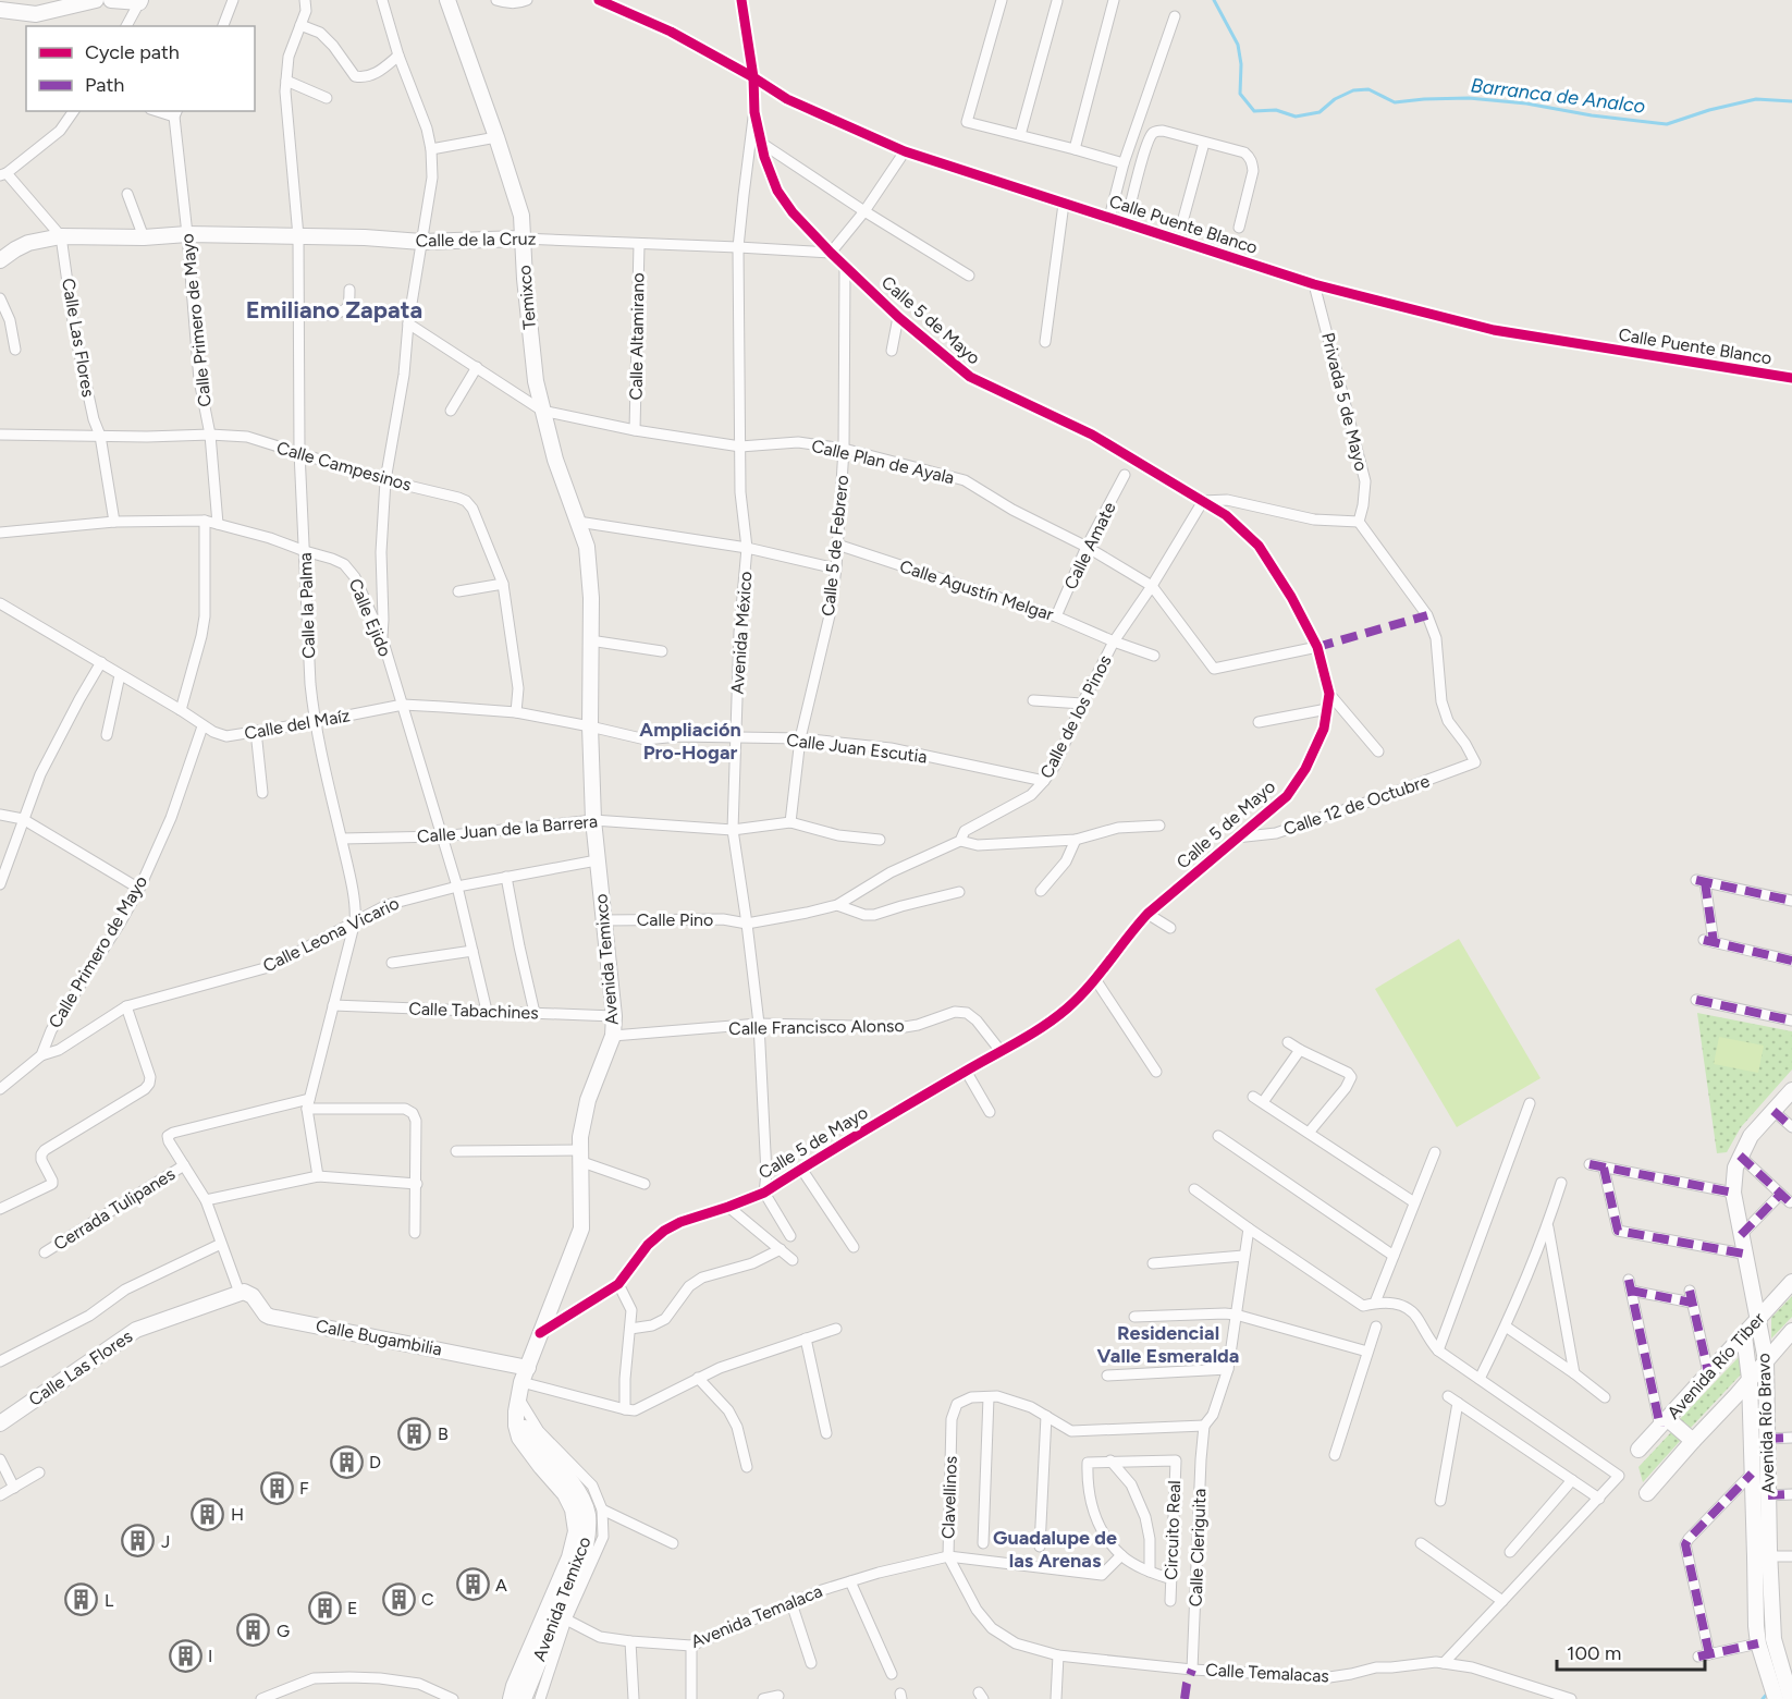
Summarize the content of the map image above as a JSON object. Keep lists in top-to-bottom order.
{
  "streets": {
    "main road": [
      "Calle de la Cruz",
      "Temixco",
      "Calle Las Flores",
      "Avenida Temixco",
      "Calle Bugambilia",
      "Avenida Río Tiber",
      "Avenida Río Bravo"
    ],
    "street": [
      "Calle Puente Blanco",
      "Calle Primero de Mayo",
      "Calle 5 de Mayo",
      "Calle Altamirano",
      "Privada 5 de Mayo",
      "Calle Plan de Ayala",
      "Calle Campesinos",
      "Calle 5 de Febrero",
      "Calle Amate",
      "Calle Agustín Melgar",
      "Calle la Palma",
      "Calle Ejido",
      "Avenida México",
      "Calle de los Pinos",
      "Calle del Maíz",
      "Calle Juan Escutia",
      "Calle 12 de Octubre",
      "Calle Juan de la Barrera",
      "Calle Pino",
      "Calle Leona Vicario",
      "Calle Tabachines",
      "Calle Francisco Alonso",
      "Cerrada Tulipanes",
      "Clavellinos",
      "Circuito Real",
      "Calle Cleriguita",
      "Avenida Temalaca",
      "Calle Temalacas"
    ]
  },
  "crossings": [
    ["Calle Puente Blanco", "Calle 5 de Mayo"],
    ["Calle Puente Blanco", "Privada 5 de Mayo"],
    ["Calle de la Cruz", "Temixco"],
    ["Calle de la Cruz", "Calle Primero de Mayo"],
    ["Calle de la Cruz", "Calle 5 de Mayo"],
    ["Calle de la Cruz", "Calle Altamirano"],
    ["Calle de la Cruz", "Calle Las Flores"],
    ["Calle de la Cruz", "Calle la Palma"],
    ["Calle de la Cruz", "Avenida México"],
    ["Temixco", "Calle Plan de Ayala"],
    ["Temixco", "Avenida Temixco"],
    ["Calle Primero de Mayo", "Calle Campesinos"],
    ["Calle Primero de Mayo", "Calle Ejido"],
    ["Calle Primero de Mayo", "Calle del Maíz"],
    ["Calle Primero de Mayo", "Calle Leona Vicario"],
    ["Calle 5 de Mayo", "Privada 5 de Mayo"],
    ["Calle 5 de Mayo", "Calle Plan de Ayala"],
    ["Calle 5 de Mayo", "Calle 5 de Febrero"],
    ["Calle 5 de Mayo", "Avenida México"],
    ["Calle 5 de Mayo", "Calle de los Pinos"],
    ["Calle 5 de Mayo", "Calle 12 de Octubre"],
    ["Calle 5 de Mayo", "Avenida Temixco"],
    ["Calle 5 de Mayo", "Calle Francisco Alonso"],
    ["Calle Altamirano", "Calle Plan de Ayala"],
    ["Calle Las Flores", "Calle Campesinos"],
    ["Calle Las Flores", "Calle Ejido"],
    ["Calle Las Flores", "Calle Bugambilia"],
    ["Privada 5 de Mayo", "Calle 12 de Octubre"],
    ["Calle Plan de Ayala", "Calle 5 de Febrero"],
    ["Calle Plan de Ayala", "Calle Amate"],
    ["Calle Plan de Ayala", "Avenida México"],
    ["Calle Plan de Ayala", "Calle de los Pinos"],
    ["Calle Campesinos", "Calle la Palma"],
    ["Calle Campesinos", "Calle del Maíz"],
    ["Calle 5 de Febrero", "Calle Agustín Melgar"],
    ["Calle 5 de Febrero", "Calle Juan Escutia"],
    ["Calle 5 de Febrero", "Calle Juan de la Barrera"],
    ["Calle Amate", "Calle Agustín Melgar"],
    ["Calle Agustín Melgar", "Calle de los Pinos"],
    ["Calle la Palma", "Calle Ejido"],
    ["Calle la Palma", "Calle del Maíz"],
    ["Calle la Palma", "Calle Juan de la Barrera"],
    ["Calle la Palma", "Calle Leona Vicario"],
    ["Calle la Palma", "Calle Tabachines"],
    ["Calle Ejido", "Calle del Maíz"],
    ["Calle Ejido", "Calle Juan de la Barrera"],
    ["Calle Ejido", "Calle Leona Vicario"],
    ["Calle Ejido", "Calle Tabachines"],
    ["Avenida México", "Calle de los Pinos"],
    ["Avenida México", "Calle Juan Escutia"],
    ["Avenida México", "Calle Juan de la Barrera"],
    ["Avenida México", "Calle Pino"],
    ["Avenida México", "Calle Francisco Alonso"],
    ["Calle de los Pinos", "Calle Juan Escutia"],
    ["Calle de los Pinos", "Calle Pino"],
    ["Calle del Maíz", "Calle Juan Escutia"],
    ["Calle del Maíz", "Avenida Temixco"],
    ["Calle Juan Escutia", "Avenida Temixco"],
    ["Calle Juan de la Barrera", "Avenida Temixco"],
    ["Calle Pino", "Avenida Temixco"],
    ["Calle Leona Vicario", "Avenida Temixco"],
    ["Avenida Temixco", "Calle Tabachines"],
    ["Avenida Temixco", "Calle Francisco Alonso"],
    ["Avenida Temixco", "Calle Bugambilia"],
    ["Avenida Río Tiber", "Avenida Río Bravo"],
    ["Clavellinos", "Calle Cleriguita"],
    ["Clavellinos", "Avenida Temalaca"],
    ["Clavellinos", "Calle Temalacas"],
    ["Calle Cleriguita", "Calle Temalacas"]
  ],
  "districts": [
    "Emiliano Zapata",
    "Ampliación Pro-Hogar",
    "Residencial Valle Esmeralda",
    "Guadalupe de las Arenas"
  ],
  "water": ["Barranca de Analco"],
  "places": {
    "building": [
      "B",
      "D",
      "F",
      "H",
      "J",
      "A",
      "C",
      "L",
      "E",
      "G",
      "I"
    ]
  },
  "legend": ["Cycle path", "Path"],
  "scale_bar": "100 m"
}
